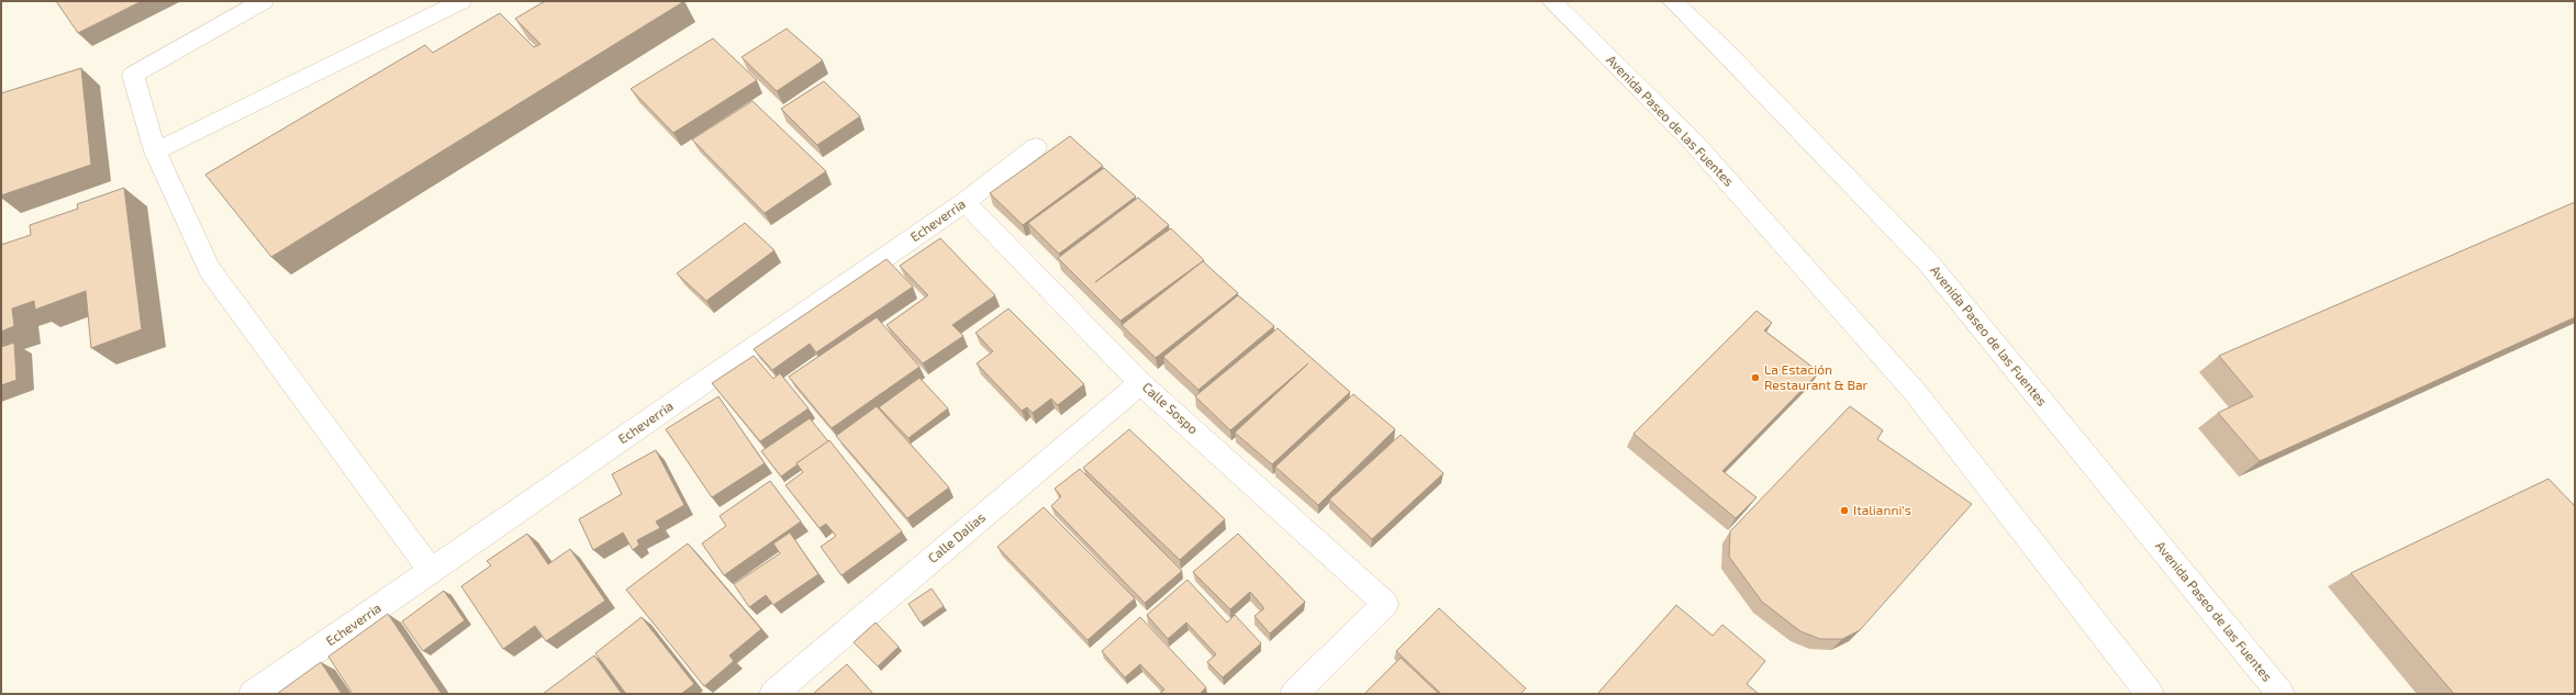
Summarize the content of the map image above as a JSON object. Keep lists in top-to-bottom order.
{
  "streets": {
    "street": [
      "Avenida Paseo de las Fuentes",
      "Echeverria",
      "Calle Sospo",
      "Calle Dalias"
    ]
  },
  "crossings": [
    ["Echeverria", "Calle Sospo"],
    ["Calle Sospo", "Calle Dalias"]
  ],
  "places": ["La Estación Restaurant & Bar", "Italianni's"]
}
